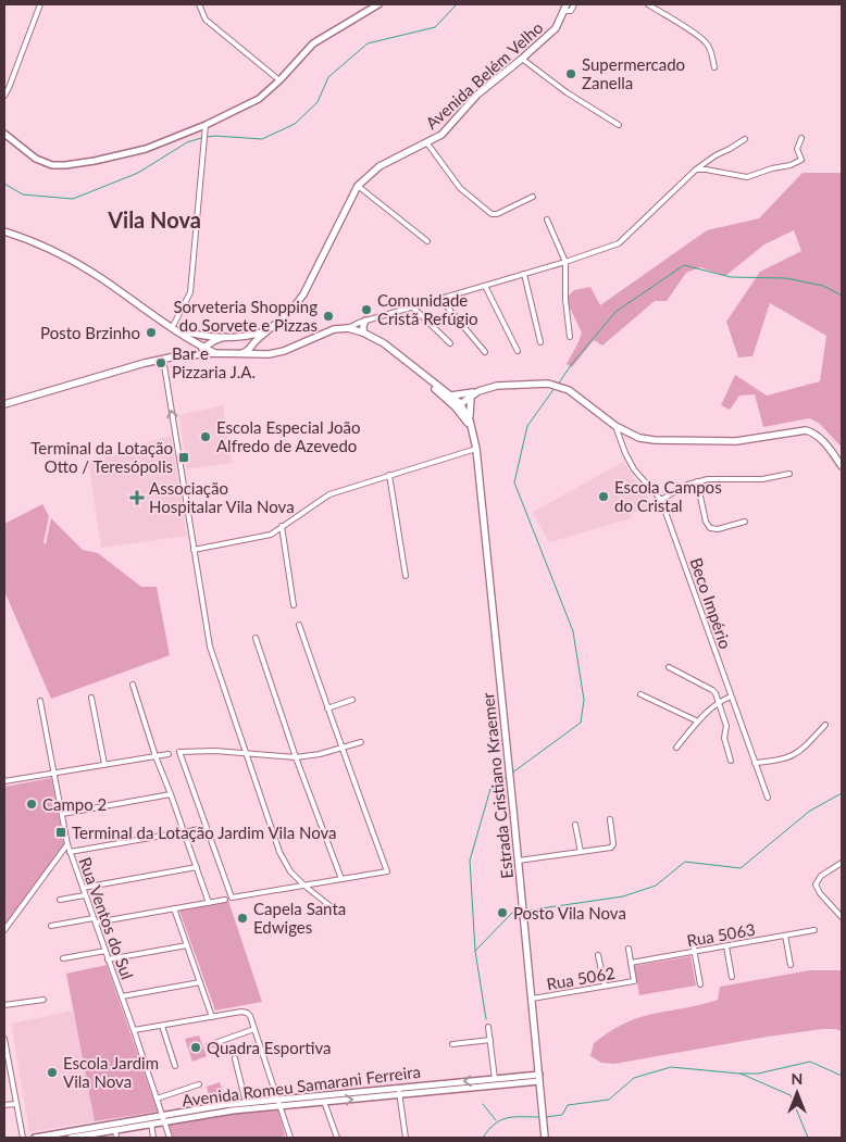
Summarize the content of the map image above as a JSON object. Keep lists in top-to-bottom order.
{
  "streets": {
    "main road": ["Avenida Belém Velho", "Estrada Cristiano Kraemer"],
    "street": [
      "Beco Império",
      "Rua Ventos do Sul",
      "Rua 5063",
      "Rua 5062",
      "Avenida Romeu Samarani Ferreira"
    ]
  },
  "crossings": [
    ["Avenida Belém Velho", "Estrada Cristiano Kraemer"],
    ["Estrada Cristiano Kraemer", "Rua 5062"],
    ["Estrada Cristiano Kraemer", "Avenida Romeu Samarani Ferreira"],
    ["Rua Ventos do Sul", "Avenida Romeu Samarani Ferreira"],
    ["Rua 5063", "Rua 5062"]
  ],
  "districts": ["Vila Nova"],
  "places": {
    "other": [
      "Supermercado Zanella",
      "Comunidade Cristã Refúgio",
      "Sorveteria Shopping do Sorvete e Pizzas",
      "Posto Brzinho",
      "Bar e Pizzaria J.A.",
      "Escola Especial João Alfredo de Azevedo",
      "Escola Campos do Cristal",
      "Campo 2",
      "Posto Vila Nova",
      "Capela Santa Edwiges",
      "Quadra Esportiva",
      "Escola Jardim Vila Nova"
    ],
    "transit": ["Terminal da Lotação Otto / Teresópolis", "Terminal da Lotação Jardim Vila Nova"],
    "health": ["Associação Hospitalar Vila Nova"]
  },
  "north": "top"
}
